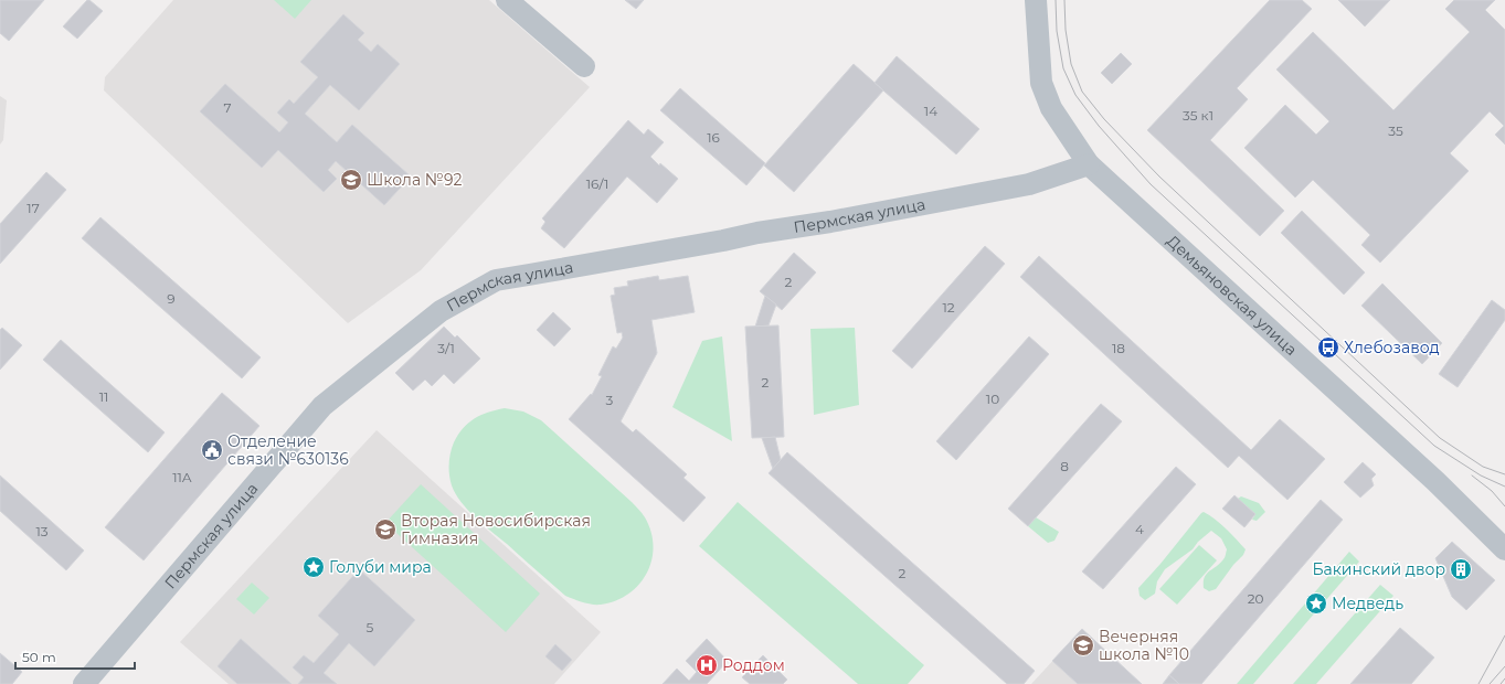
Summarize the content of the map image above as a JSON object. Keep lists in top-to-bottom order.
{
  "streets": {
    "street": ["Пермская улица", "Демьяновская улица"]
  },
  "crossings": [
    ["Пермская улица", "Демьяновская улица"]
  ],
  "places": {
    "school or university": ["Школа №92", "Вторая Новосибирская Гимназия", "Вечерняя школа №10"],
    "bus stop": ["Хлебозавод"],
    "public building": ["Отделение связи №630136"],
    "place": ["Голуби мира", "Медведь"],
    "building": ["Бакинский двор"],
    "hospital": ["Роддом"]
  },
  "house_numbers": [
    "7",
    "14",
    "35 к1",
    "35",
    "16",
    "16/1",
    "17",
    "2",
    "9",
    "12",
    "3/1",
    "18",
    "2",
    "11",
    "10",
    "3",
    "8",
    "11А",
    "4",
    "13",
    "2",
    "20",
    "5"
  ],
  "scale_bar": "50 m"
}
